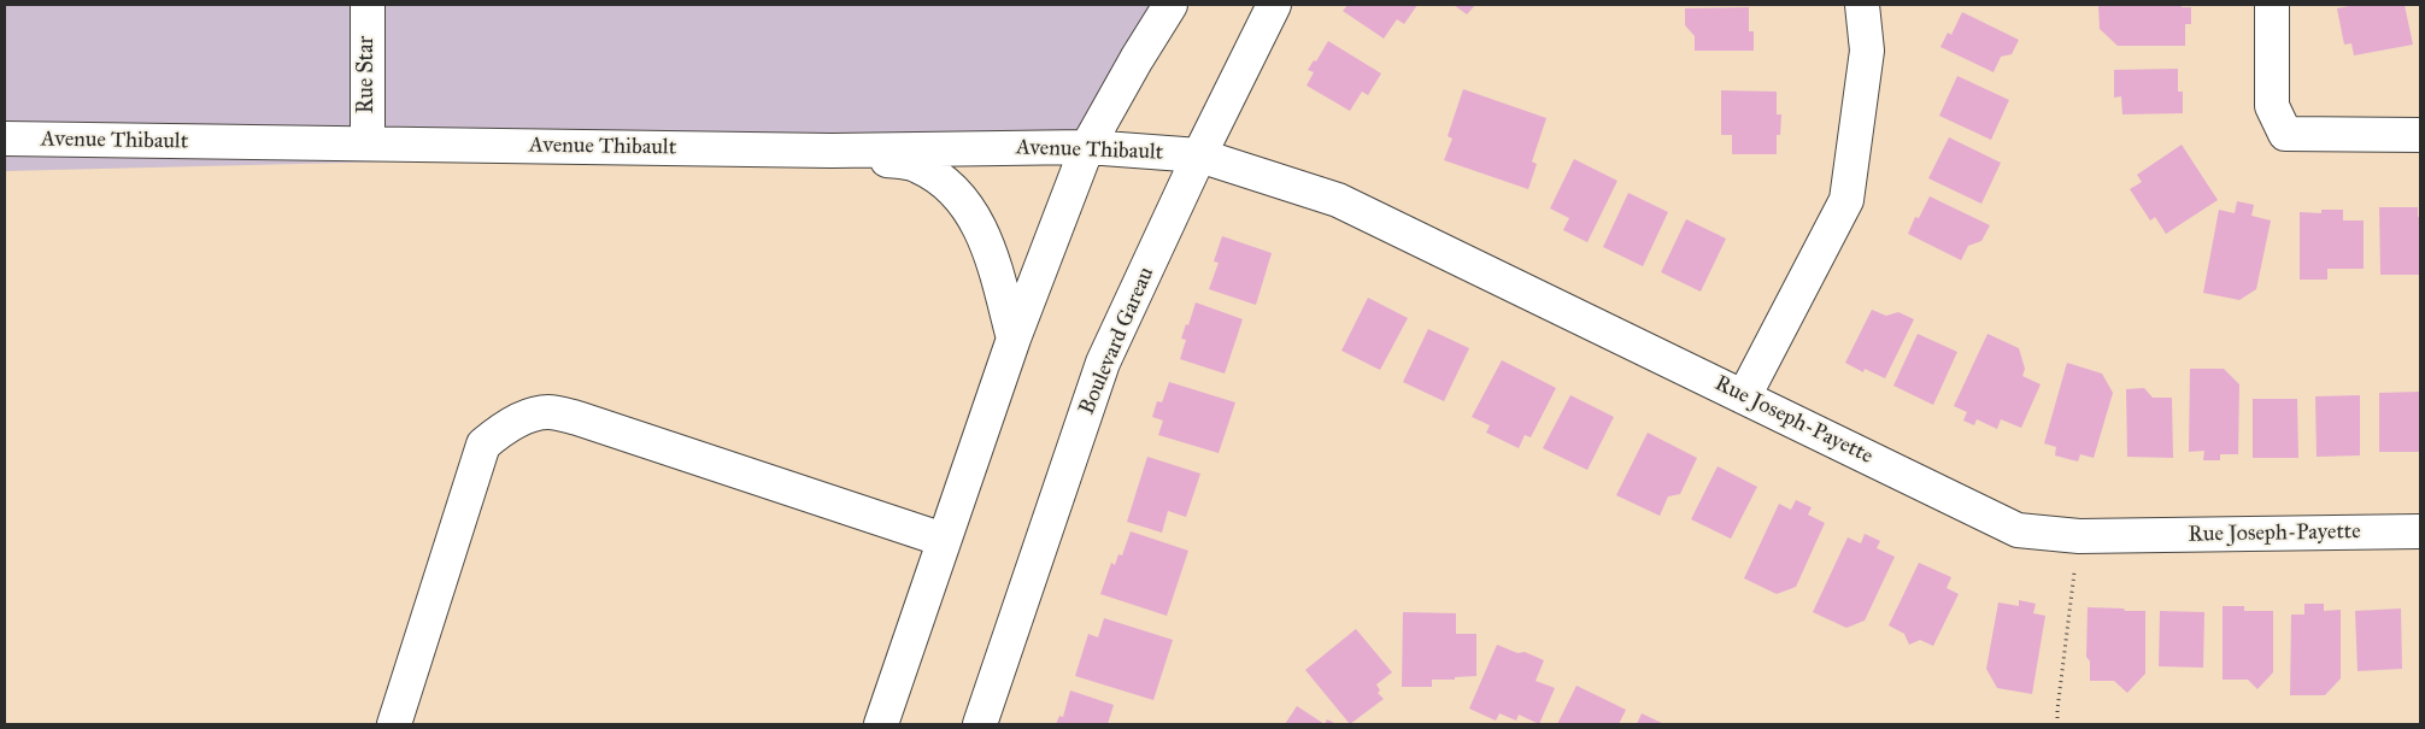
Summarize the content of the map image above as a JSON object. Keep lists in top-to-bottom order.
{
  "streets": {
    "street": [
      "Rue Star",
      "Avenue Thibault",
      "Boulevard Gareau",
      "Rue Joseph-Payette"
    ]
  },
  "crossings": [
    ["Rue Star", "Avenue Thibault"],
    ["Avenue Thibault", "Boulevard Gareau"],
    ["Avenue Thibault", "Rue Joseph-Payette"],
    ["Boulevard Gareau", "Rue Joseph-Payette"]
  ]
}
